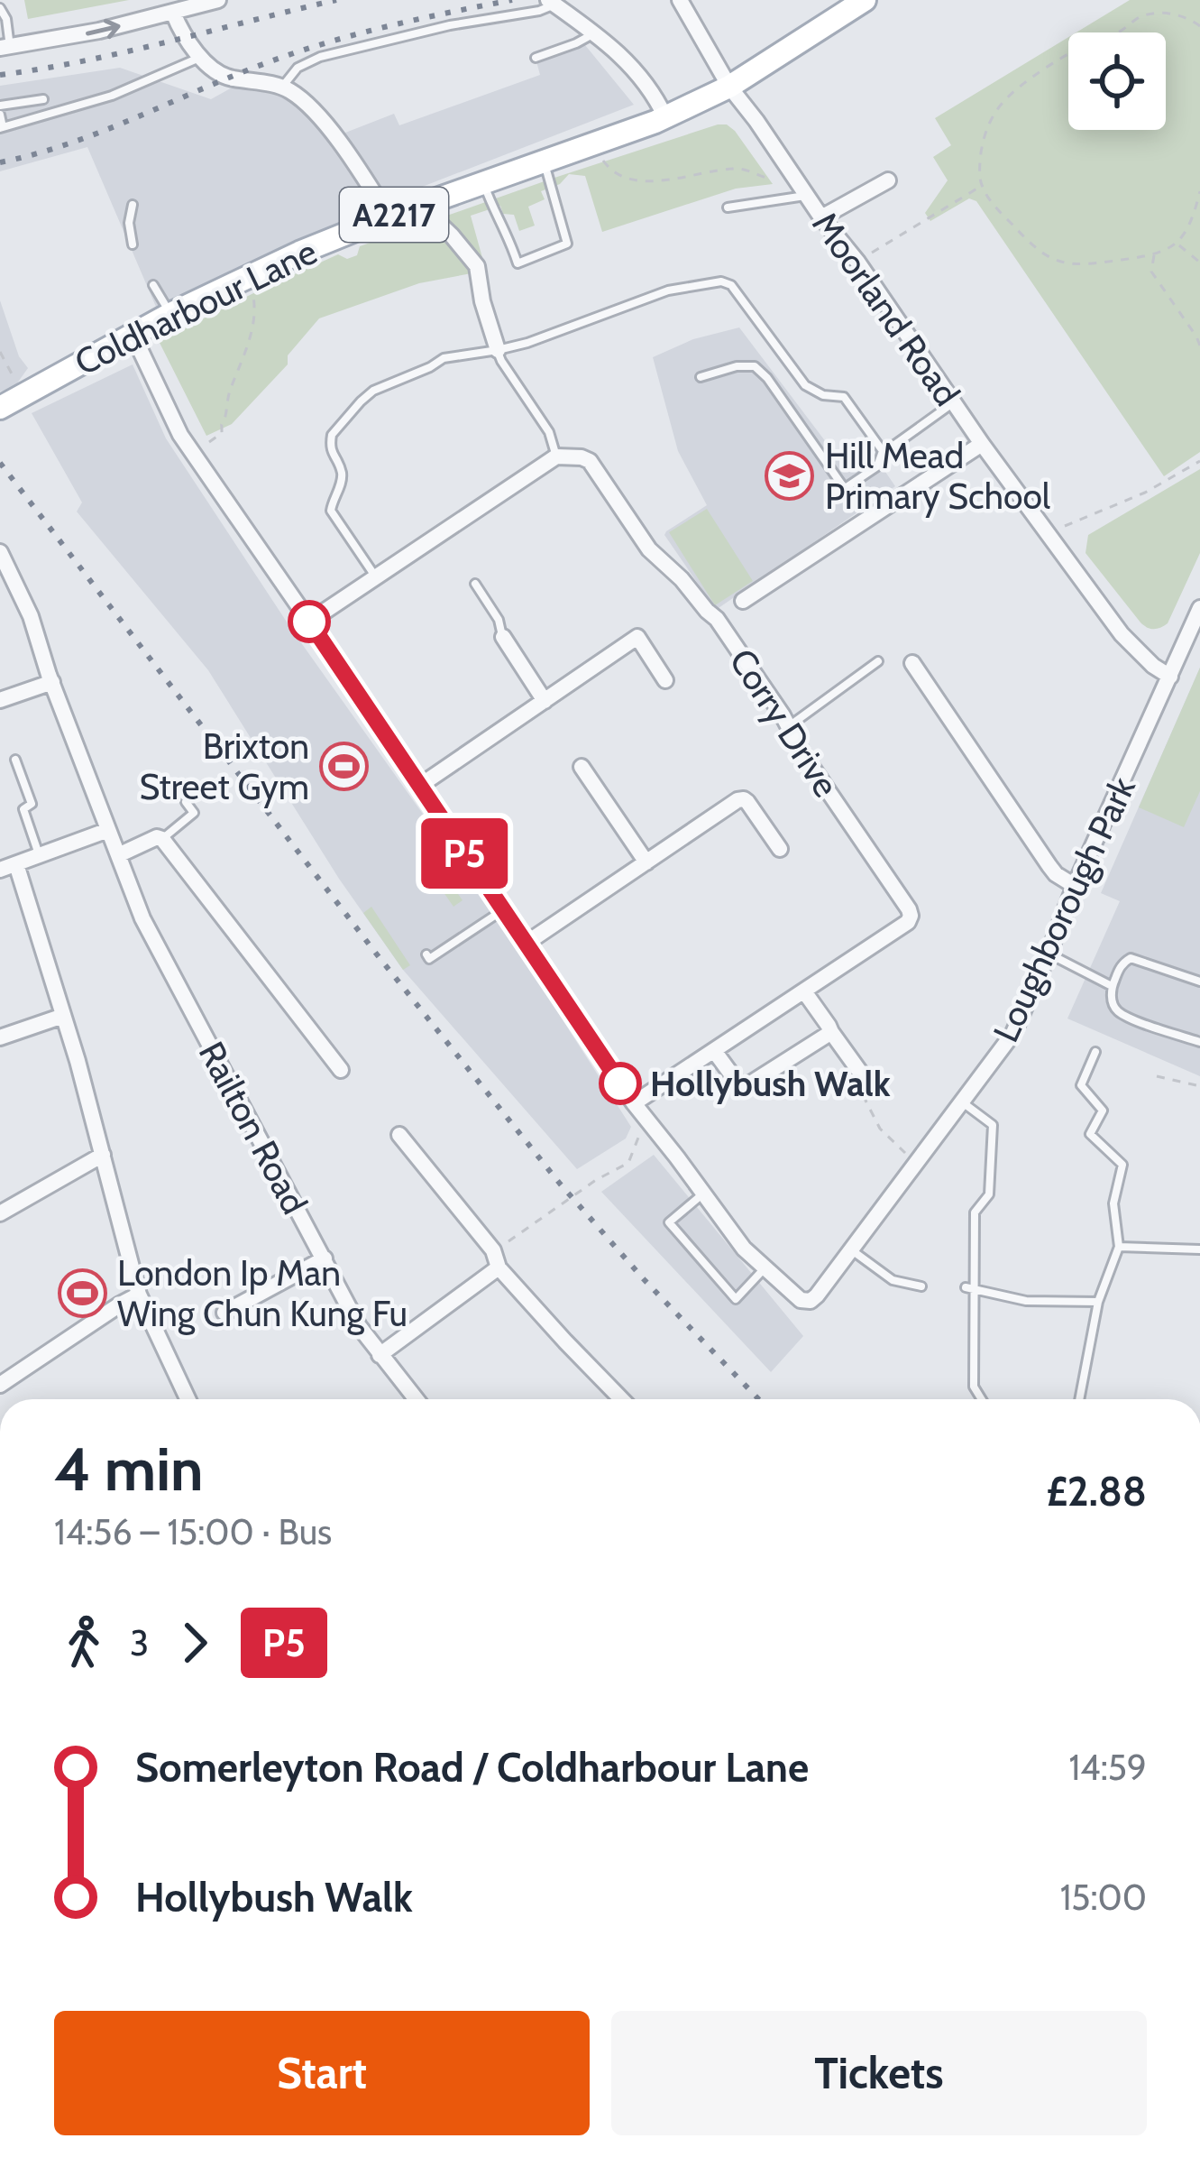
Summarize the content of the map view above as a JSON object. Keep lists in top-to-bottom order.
{
  "streets": {
    "main road": ["A2217", "Coldharbour Lane"],
    "street": [
      "Moorland Road",
      "Corry Drive",
      "Loughborough Park",
      "Railton Road"
    ]
  },
  "crossings": [
    ["Coldharbour Lane", "Moorland Road"],
    ["Moorland Road", "Loughborough Park"]
  ],
  "places": {
    "school or university": ["Hill Mead Primary School"],
    "sports": ["Brixton Street Gym", "London Ip Man Wing Chun Kung Fu"],
    "other": ["Hollybush Walk"]
  },
  "lines": ["bus line P5"],
  "page": {
    "on_map": "P5",
    "heading": ["4 min", "14:56 – 15:00 · Bus", "£2.88"],
    "legs": ["3", "P5"],
    "list": [
      {
        "name": "Somerleyton Road / Coldharbour Lane",
        "value": "14:59"
      },
      {
        "name": "Hollybush Walk",
        "value": "15:00"
      }
    ],
    "buttons": ["Start", "Tickets"]
  }
}
